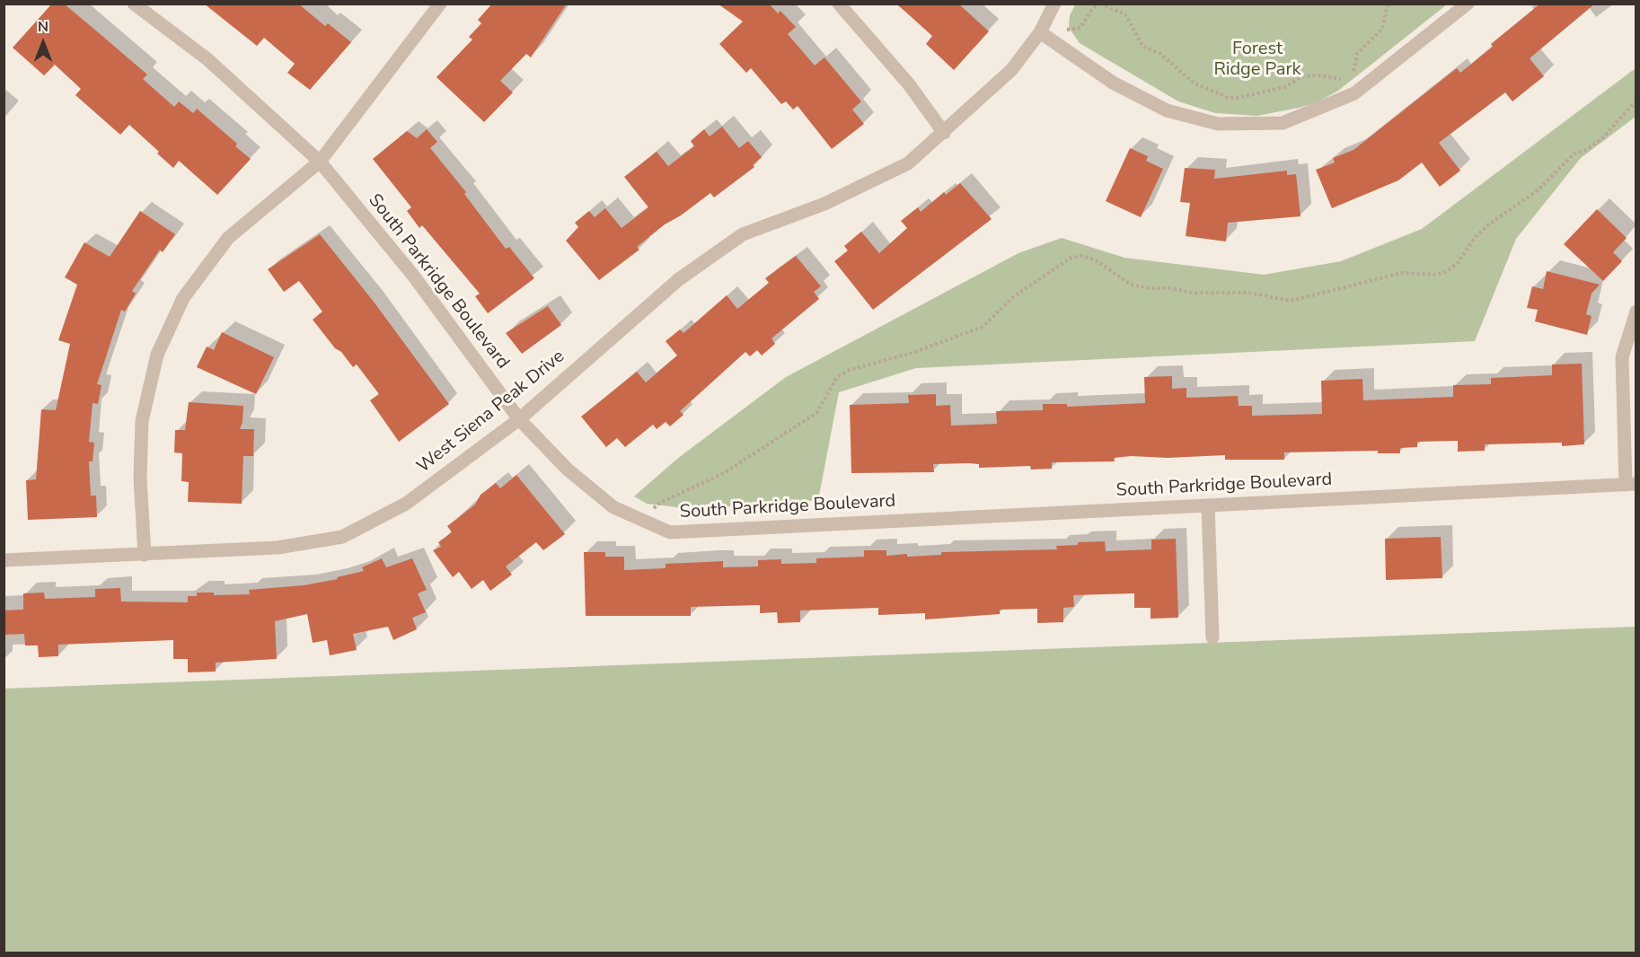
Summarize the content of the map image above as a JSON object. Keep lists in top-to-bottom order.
{
  "streets": {
    "street": ["South Parkridge Boulevard", "West Siena Peak Drive"]
  },
  "crossings": [
    ["South Parkridge Boulevard", "West Siena Peak Drive"]
  ],
  "parks": ["Forest Ridge Park"],
  "north": "top"
}
